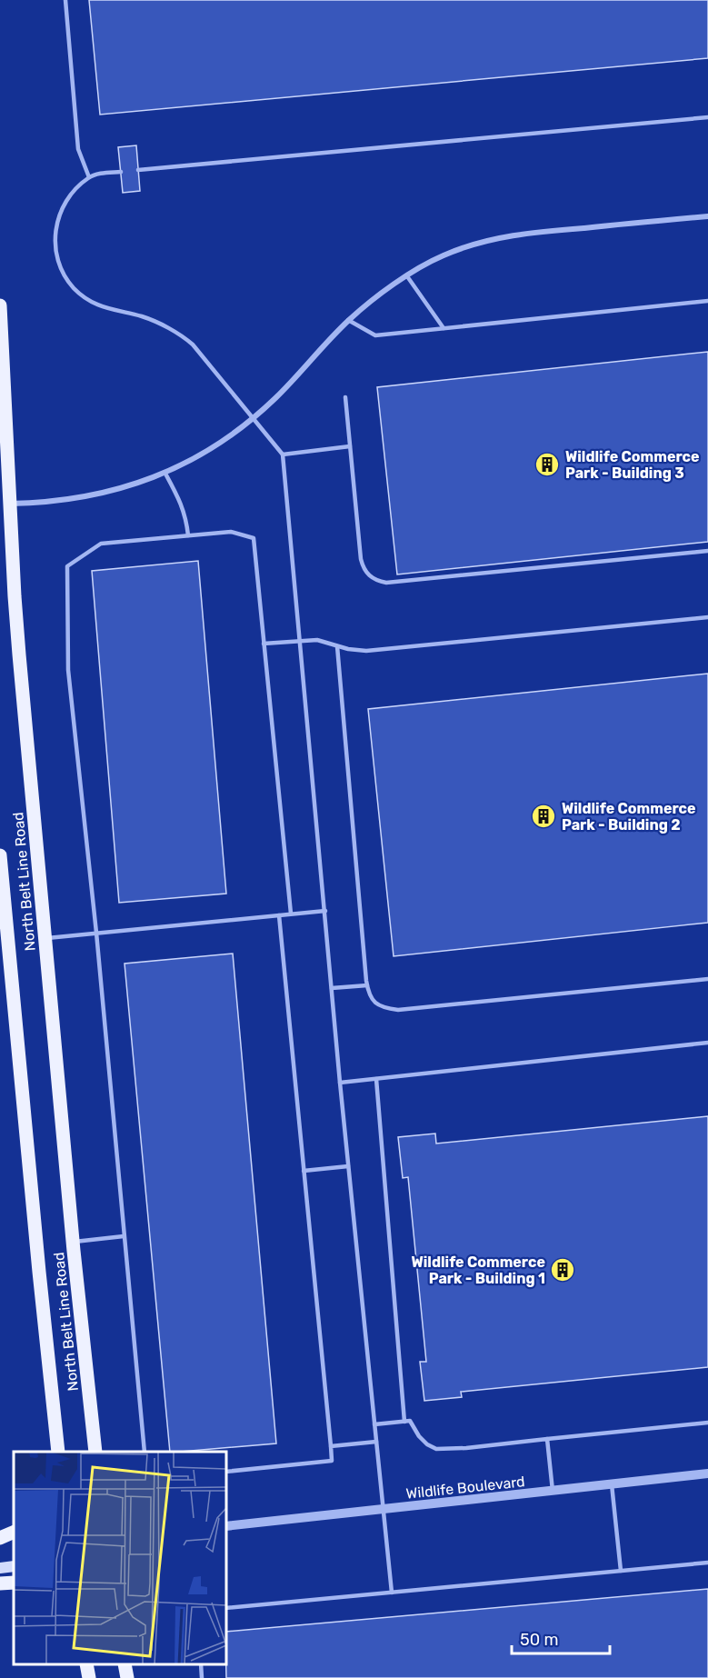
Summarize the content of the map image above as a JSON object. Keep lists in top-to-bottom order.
{
  "streets": {
    "main road": ["North Belt Line Road"],
    "street": ["Wildlife Boulevard"]
  },
  "places": {
    "building": ["Wildlife Commerce Park - Building 3", "Wildlife Commerce Park - Building 2", "Wildlife Commerce Park - Building 1"]
  },
  "scale_bar": "50 m"
}
